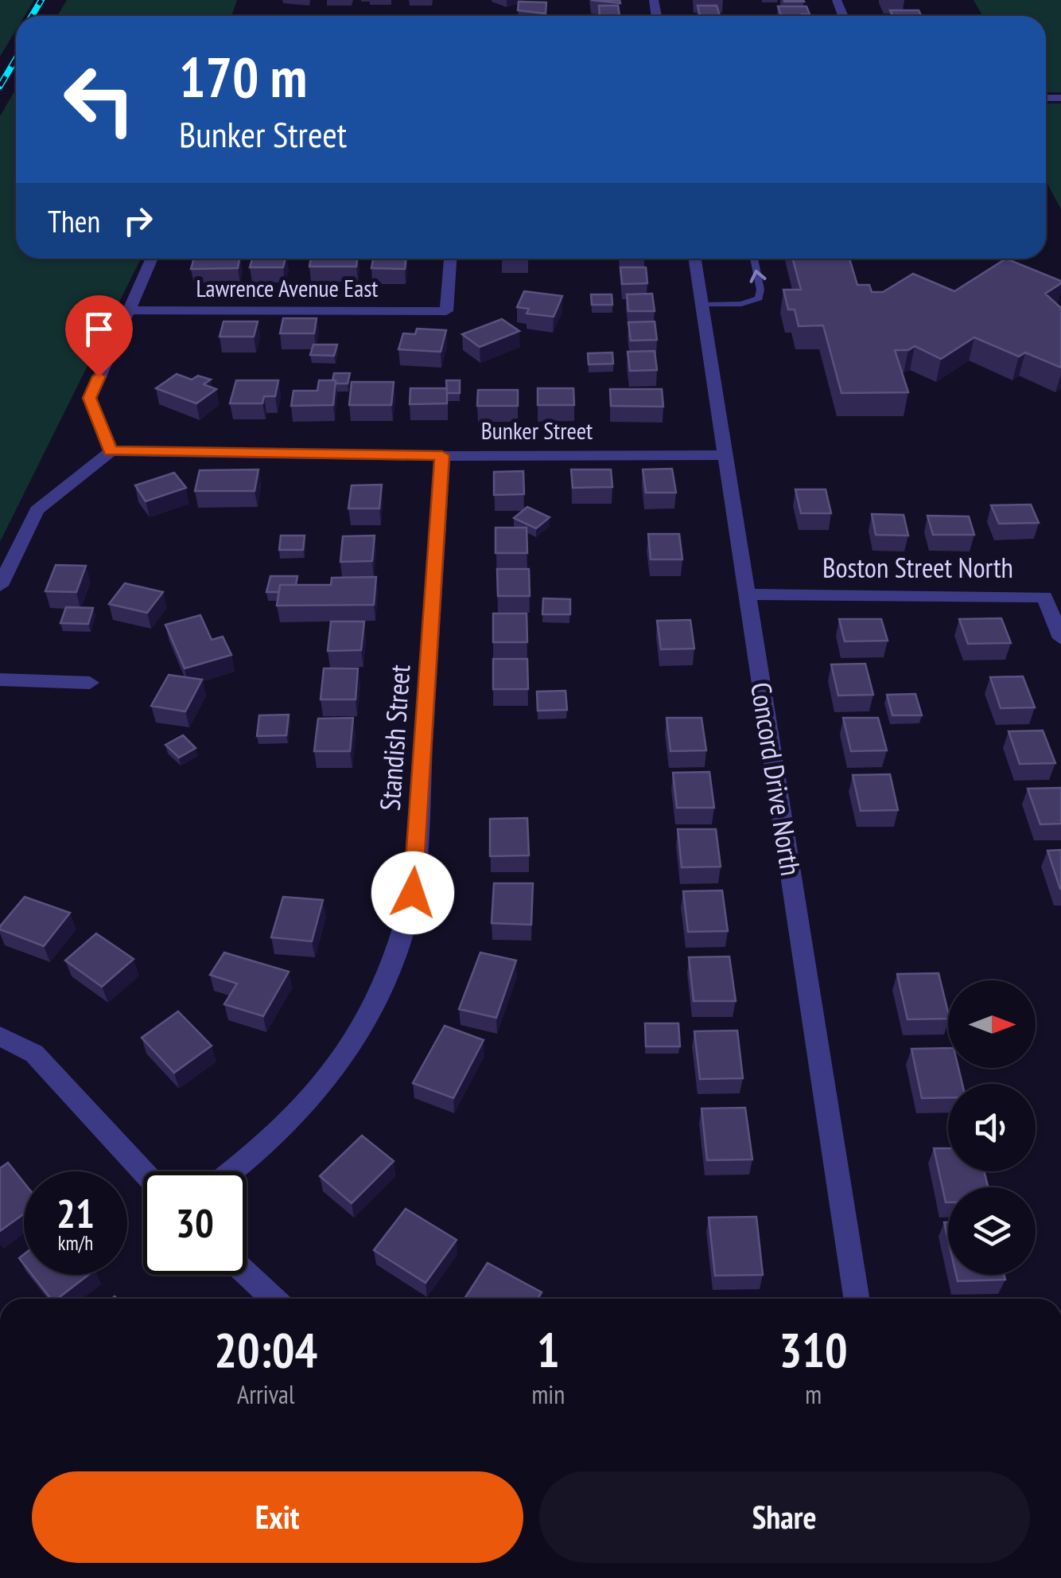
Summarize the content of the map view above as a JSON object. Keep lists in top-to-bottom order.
{
  "streets": {
    "street": [
      "Lawrence Avenue East",
      "Bunker Street",
      "Boston Street North",
      "Standish Street",
      "Concord Drive North"
    ]
  },
  "crossings": [
    ["Bunker Street", "Standish Street"],
    ["Bunker Street", "Concord Drive North"],
    ["Boston Street North", "Concord Drive North"]
  ],
  "north": "right",
  "page": {
    "turn": ["170 m", "Bunker Street"],
    "then": "Then",
    "speed": "21 km/h",
    "limit": "30",
    "eta": [
      "20:04",
      "Arrival",
      "1",
      "min",
      "310",
      "m"
    ],
    "buttons": ["Exit", "Share"]
  }
}
